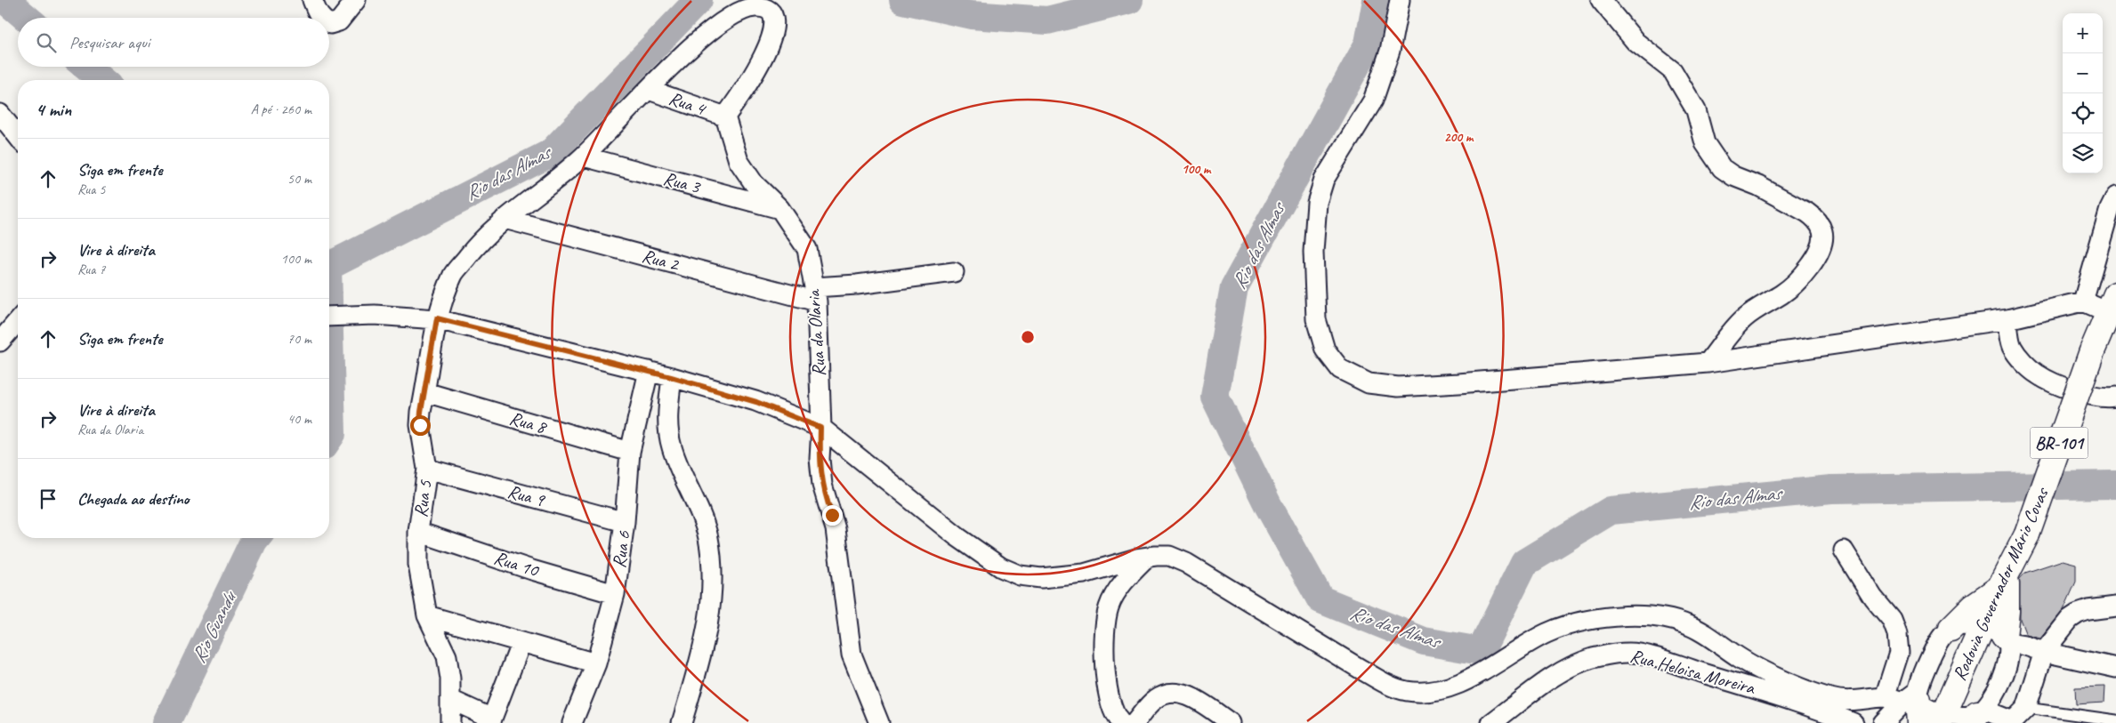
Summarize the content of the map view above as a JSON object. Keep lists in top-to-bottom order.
{
  "streets": {
    "highway": ["BR-101", "Rodovia Governador Mário Covas"],
    "street": [
      "Rua 4",
      "Rua 3",
      "Rua 2",
      "Rua da Olaria",
      "Rua 8",
      "Rua 9",
      "Rua 5",
      "Rua 6",
      "Rua 10",
      "Rua Heloisa Moreira"
    ]
  },
  "crossings": [
    ["Rua 4", "Rua da Olaria"],
    ["Rua 4", "Rua 5"],
    ["Rua 3", "Rua da Olaria"],
    ["Rua 3", "Rua 5"],
    ["Rua 2", "Rua da Olaria"],
    ["Rua 2", "Rua 5"],
    ["Rua da Olaria", "Rua 5"],
    ["Rua 8", "Rua 5"],
    ["Rua 8", "Rua 6"],
    ["Rua 9", "Rua 5"],
    ["Rua 9", "Rua 6"],
    ["Rua 5", "Rua 10"],
    ["Rua 6", "Rua 10"]
  ],
  "water": ["Rio das Almas", "Rio Guandu"],
  "page": {
    "map_buttons": ["+", "−"],
    "search": "Pesquisar aqui",
    "heading": ["4 min", "A pé · 260 m"],
    "list": [
      ["Siga em frente", "Rua 5", "50 m"],
      ["Vire à direita", "Rua 7", "100 m"],
      ["Siga em frente", "70 m"],
      ["Vire à direita", "Rua da Olaria", "40 m"],
      "Chegada ao destino"
    ]
  },
  "rings": ["200 m", "100 m"]
}
